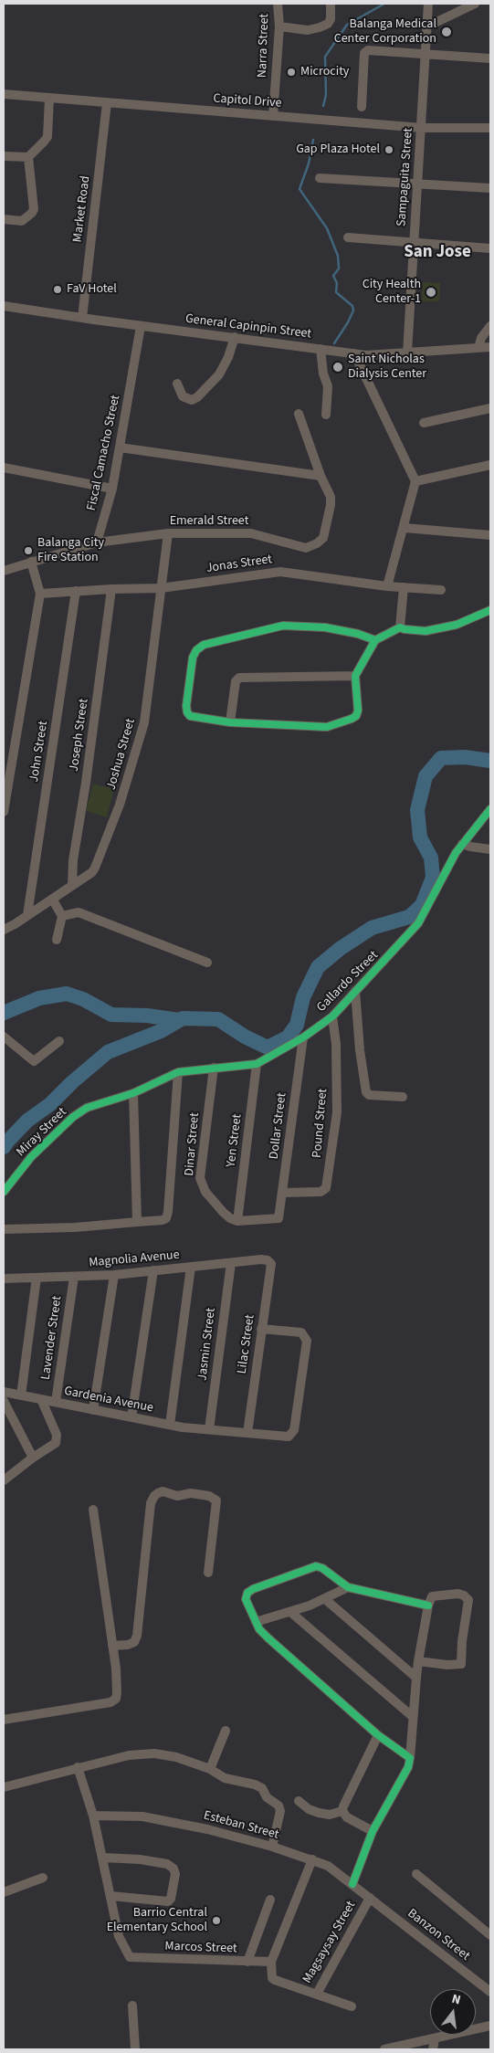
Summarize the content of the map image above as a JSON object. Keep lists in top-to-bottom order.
{
  "streets": {
    "street": [
      "Narra Street",
      "Capitol Drive",
      "Sampaguita Street",
      "Market Road",
      "General Capinpin Street",
      "Fiscal Camacho Street",
      "Emerald Street",
      "Jonas Street",
      "Joseph Street",
      "John Street",
      "Joshua Street",
      "Gallardo Street",
      "Pound Street",
      "Dollar Street",
      "Miray Street",
      "Yen Street",
      "Dinar Street",
      "Magnolia Avenue",
      "Lavender Street",
      "Jasmin Street",
      "Lilac Street",
      "Gardenia Avenue",
      "Esteban Street",
      "Banzon Street",
      "Magsaysay Street",
      "Marcos Street"
    ]
  },
  "crossings": [
    ["Narra Street", "Capitol Drive"],
    ["Capitol Drive", "Sampaguita Street"],
    ["Capitol Drive", "Market Road"],
    ["Sampaguita Street", "General Capinpin Street"],
    ["Market Road", "General Capinpin Street"],
    ["General Capinpin Street", "Fiscal Camacho Street"],
    ["Fiscal Camacho Street", "Emerald Street"],
    ["Emerald Street", "Joshua Street"],
    ["Jonas Street", "Joseph Street"],
    ["Jonas Street", "John Street"],
    ["Jonas Street", "Joshua Street"],
    ["Joseph Street", "Joshua Street"],
    ["John Street", "Joshua Street"],
    ["Gallardo Street", "Pound Street"],
    ["Gallardo Street", "Dollar Street"],
    ["Gallardo Street", "Miray Street"],
    ["Gallardo Street", "Yen Street"],
    ["Gallardo Street", "Dinar Street"],
    ["Pound Street", "Dollar Street"],
    ["Dollar Street", "Yen Street"],
    ["Dollar Street", "Dinar Street"],
    ["Yen Street", "Dinar Street"],
    ["Magnolia Avenue", "Lavender Street"],
    ["Magnolia Avenue", "Jasmin Street"],
    ["Magnolia Avenue", "Lilac Street"],
    ["Lavender Street", "Gardenia Avenue"],
    ["Jasmin Street", "Gardenia Avenue"],
    ["Lilac Street", "Gardenia Avenue"],
    ["Esteban Street", "Banzon Street"],
    ["Esteban Street", "Magsaysay Street"],
    ["Banzon Street", "Magsaysay Street"],
    ["Magsaysay Street", "Marcos Street"]
  ],
  "districts": ["San Jose"],
  "places": [
    "Balanga Medical Center Corporation",
    "Microcity",
    "Gap Plaza Hotel",
    "FaV Hotel",
    "City Health Center-1",
    "Saint Nicholas Dialysis Center",
    "Balanga City Fire Station",
    "Barrio Central Elementary School"
  ],
  "north": "top"
}
